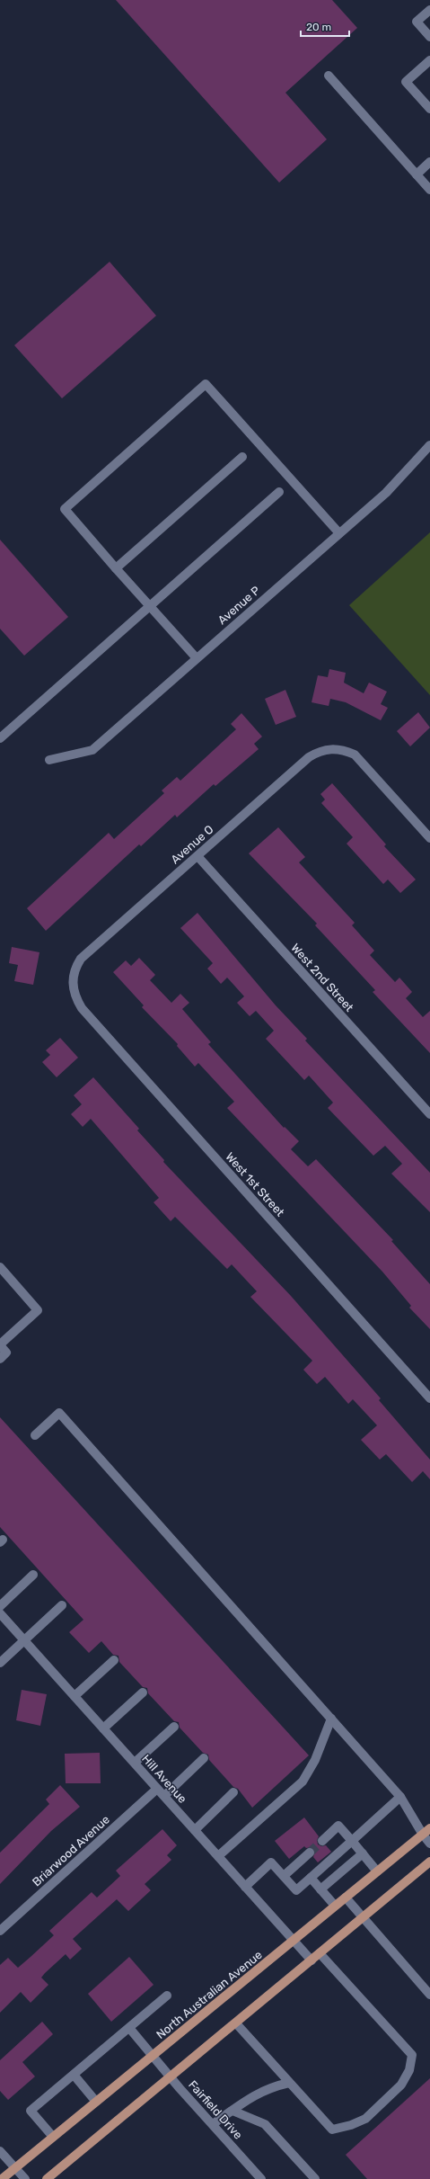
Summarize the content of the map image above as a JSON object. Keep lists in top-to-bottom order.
{
  "streets": {
    "main road": ["North Australian Avenue"],
    "street": [
      "Avenue P",
      "Avenue O",
      "West 2nd Street",
      "West 1st Street",
      "Hill Avenue",
      "Briarwood Avenue",
      "Fairfield Drive"
    ]
  },
  "crossings": [
    ["Avenue O", "West 2nd Street"],
    ["Avenue O", "West 1st Street"],
    ["Hill Avenue", "Briarwood Avenue"],
    ["Hill Avenue", "North Australian Avenue"],
    ["North Australian Avenue", "Fairfield Drive"]
  ],
  "scale_bar": "20 m"
}
